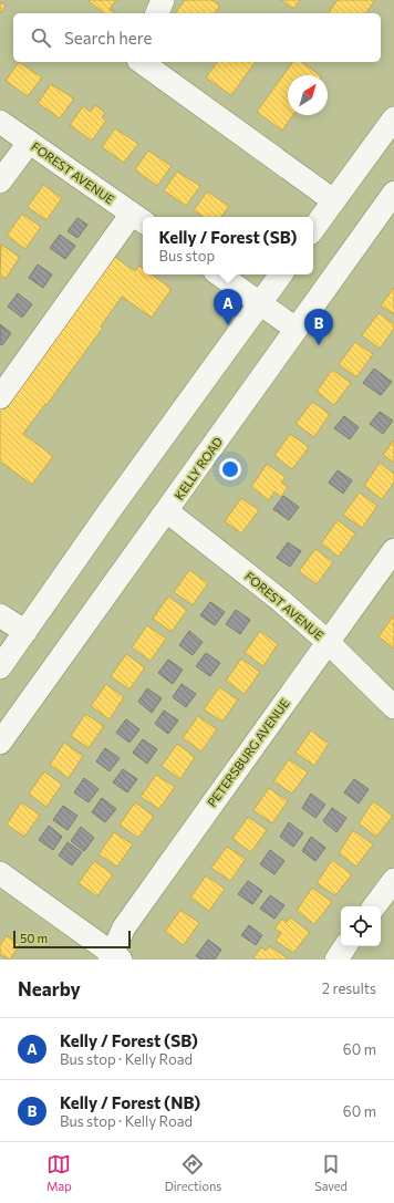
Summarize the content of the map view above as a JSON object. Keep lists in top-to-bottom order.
{
  "streets": {
    "street": ["FOREST AVENUE", "KELLY ROAD", "PETERSBURG AVENUE"]
  },
  "crossings": [
    ["FOREST AVENUE", "KELLY ROAD"],
    ["FOREST AVENUE", "PETERSBURG AVENUE"]
  ],
  "scale_bar": "50 m",
  "north": "top right",
  "page": {
    "search": "Search here",
    "popup": ["Kelly / Forest (SB)", "Bus stop"],
    "pins": ["A", "B"],
    "scale": "50 m",
    "heading": ["Nearby", "2 results"],
    "list": [
      {
        "mark": "A",
        "name": "Kelly / Forest (SB)",
        "note": "Bus stop · Kelly Road",
        "value": "60 m"
      },
      {
        "mark": "B",
        "name": "Kelly / Forest (NB)",
        "note": "Bus stop · Kelly Road",
        "value": "60 m"
      }
    ],
    "nav": ["Map", "Directions", "Saved"]
  }
}
